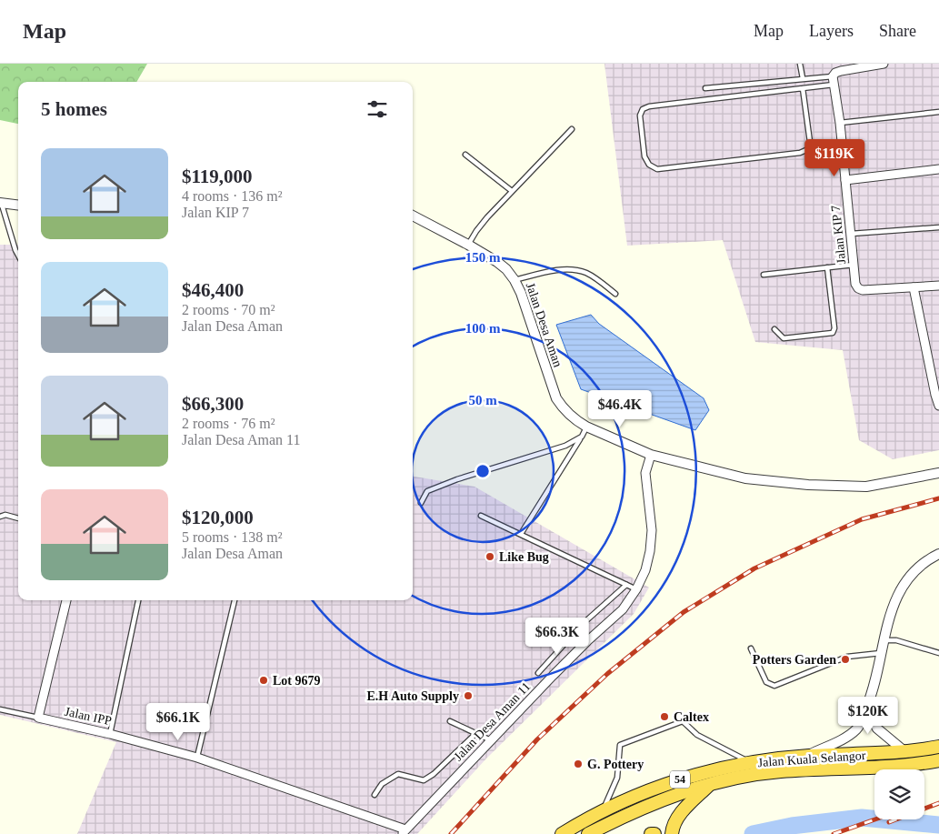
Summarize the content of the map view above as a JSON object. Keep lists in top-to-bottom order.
{
  "streets": {
    "highway": ["Jalan Kuala Selangor", "54"],
    "street": [
      "Jalan KIP 7",
      "Jalan Desa Aman",
      "Jalan IPP",
      "Jalan Desa Aman 11"
    ]
  },
  "crossings": [
    ["Jalan Desa Aman", "Jalan Desa Aman 11"],
    ["Jalan IPP", "Jalan Desa Aman 11"]
  ],
  "places": [
    "Like Bug",
    "Potters Garden",
    "Lot 9679",
    "E.H Auto Supply",
    "Caltex",
    "G. Pottery"
  ],
  "page": {
    "header": "Map",
    "nav": ["Map", "Layers", "Share"],
    "heading": "5 homes",
    "list": [
      {
        "name": "$119,000",
        "note": "4 rooms · 136 m² · Jalan KIP 7"
      },
      {
        "name": "$46,400",
        "note": "2 rooms · 70 m² · Jalan Desa Aman"
      },
      {
        "name": "$66,300",
        "note": "2 rooms · 76 m² · Jalan Desa Aman 11"
      },
      {
        "name": "$120,000",
        "note": "5 rooms · 138 m² · Jalan Desa Aman"
      }
    ],
    "price": [
      "$119K",
      "$46.4K",
      "$66.3K",
      "$120K",
      "$66.1K"
    ]
  },
  "rings": ["150 m", "100 m", "50 m"]
}
